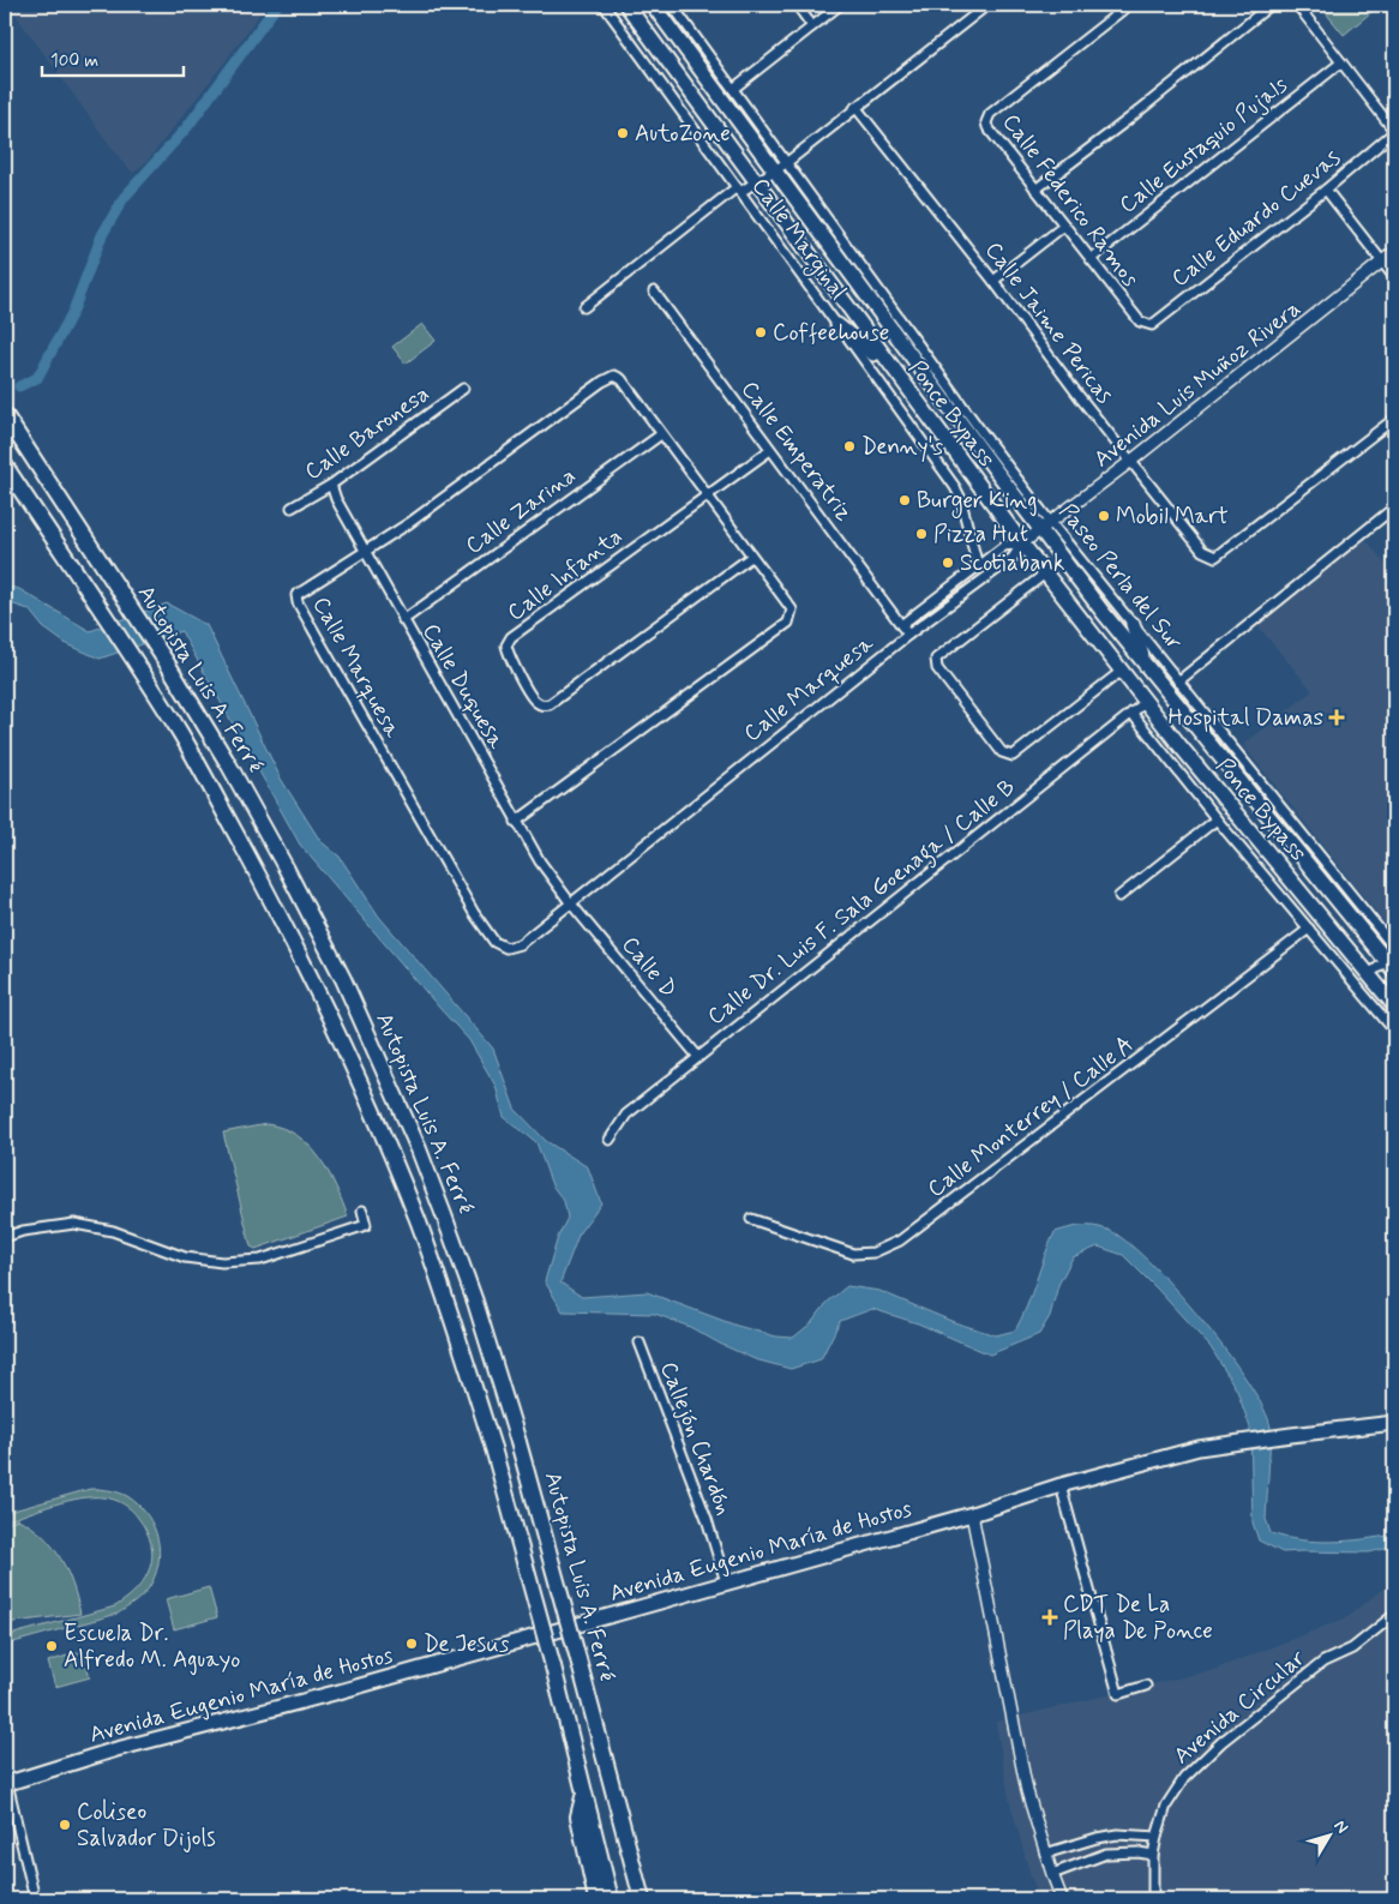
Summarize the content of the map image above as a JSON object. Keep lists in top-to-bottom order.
{
  "streets": {
    "highway": ["Autopista Luis A. Ferré"],
    "main road": ["Ponce Bypass", "Avenida Eugenio María de Hostos"],
    "street": [
      "Calle Eustaquio Pujals",
      "Calle Federico Ramos",
      "Calle Eduardo Cuevas",
      "Calle Marginal",
      "Calle Jaime Pericas",
      "Avenida Luis Muñoz Rivera",
      "Calle Baronesa",
      "Calle Emperatriz",
      "Calle Zarina",
      "Calle Infanta",
      "Paseo Perla del Sur",
      "Calle Marquesa",
      "Calle Duquesa",
      "Calle Dr. Luis F. Sala Goenaga / Calle B",
      "Calle D",
      "Calle Monterrey / Calle A",
      "Callejón Chardón",
      "Avenida Circular"
    ]
  },
  "crossings": [
    ["Calle Eustaquio Pujals", "Calle Federico Ramos"],
    ["Calle Federico Ramos", "Calle Eduardo Cuevas"],
    ["Calle Jaime Pericas", "Avenida Luis Muñoz Rivera"],
    ["Avenida Luis Muñoz Rivera", "Ponce Bypass"],
    ["Avenida Luis Muñoz Rivera", "Paseo Perla del Sur"],
    ["Avenida Luis Muñoz Rivera", "Calle Marquesa"],
    ["Ponce Bypass", "Paseo Perla del Sur"],
    ["Ponce Bypass", "Calle Marquesa"],
    ["Ponce Bypass", "Calle Dr. Luis F. Sala Goenaga / Calle B"],
    ["Calle Baronesa", "Calle Duquesa"],
    ["Calle Emperatriz", "Calle Infanta"],
    ["Calle Emperatriz", "Calle Marquesa"],
    ["Calle Zarina", "Calle Marquesa"],
    ["Calle Zarina", "Calle Duquesa"],
    ["Calle Infanta", "Calle Marquesa"],
    ["Calle Marquesa", "Calle Duquesa"],
    ["Calle Marquesa", "Calle D"],
    ["Calle Duquesa", "Calle D"],
    ["Calle Dr. Luis F. Sala Goenaga / Calle B", "Calle D"],
    ["Callejón Chardón", "Avenida Eugenio María de Hostos"]
  ],
  "places": {
    "other": [
      "AutoZone",
      "Coffeehouse",
      "Denny's",
      "Burger King",
      "Mobil Mart",
      "Pizza Hut",
      "Scotiabank",
      "De Jesus",
      "Escuela Dr. Alfredo M. Aguayo",
      "Coliseo Salvador Dijols"
    ],
    "health": ["Hospital Damas", "CDT De La Playa De Ponce"]
  },
  "scale_bar": "100 m",
  "north": "top right"
}
